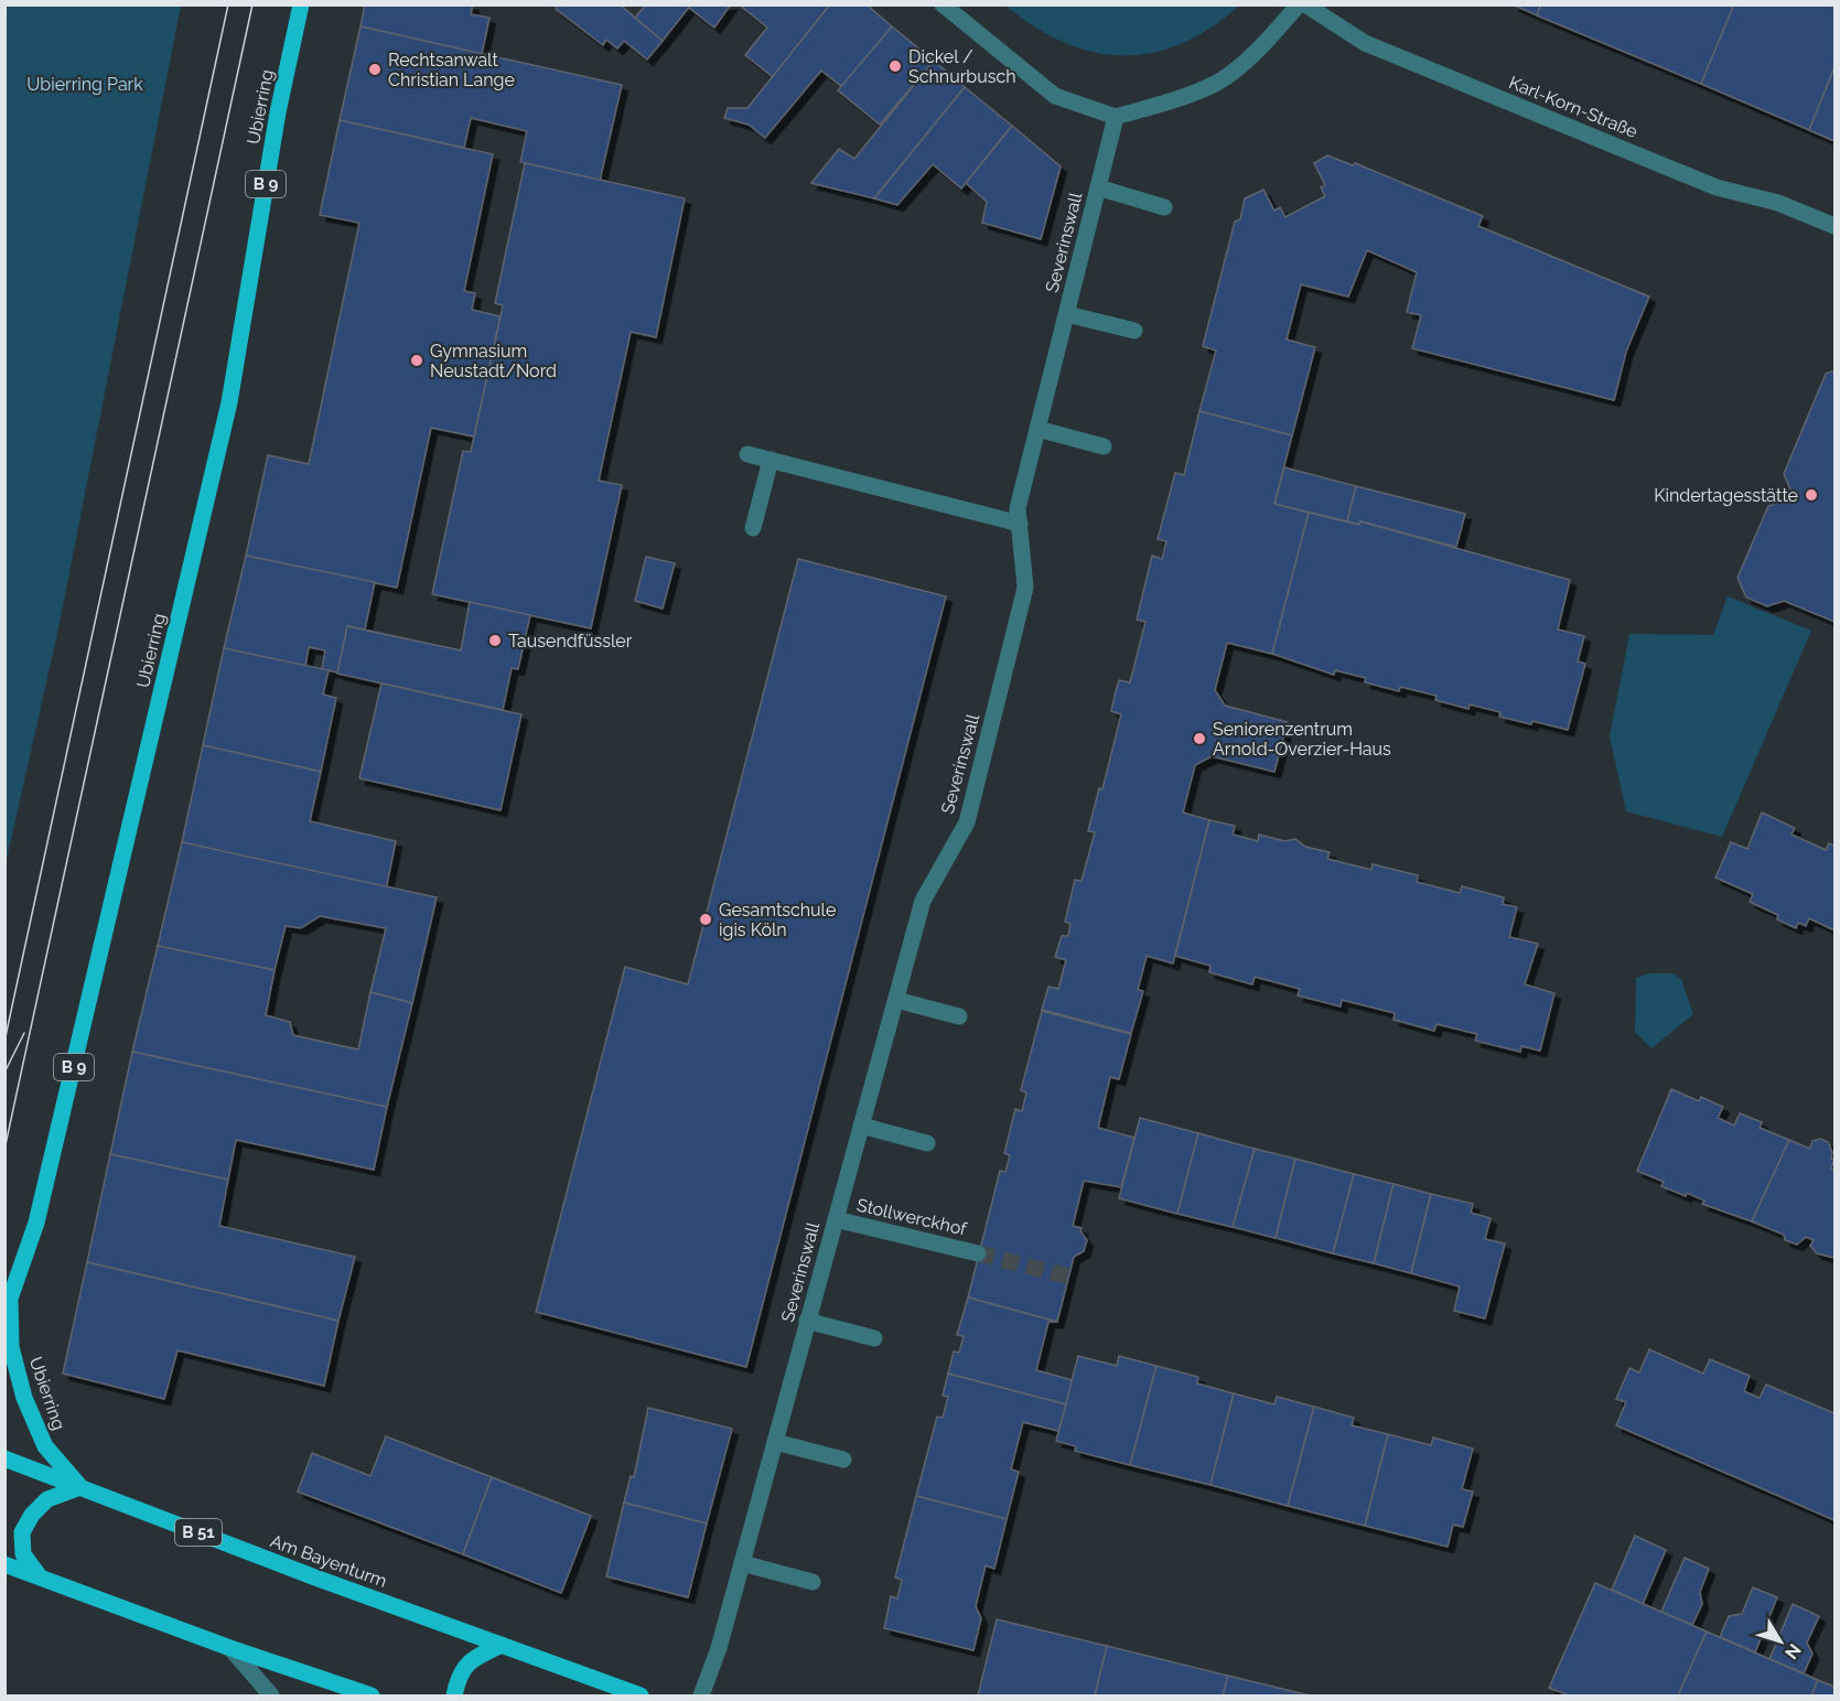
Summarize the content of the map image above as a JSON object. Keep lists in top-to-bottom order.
{
  "streets": {
    "main road": [
      "Ubierring",
      "B 9",
      "B 51",
      "Am Bayenturm"
    ],
    "street": ["Karl-Korn-Straße", "Severinswall", "Stollwerckhof"]
  },
  "crossings": [
    ["Ubierring", "Am Bayenturm"],
    ["Severinswall", "Stollwerckhof"]
  ],
  "parks": ["Ubierring Park"],
  "places": [
    "Dickel / Schnurbusch",
    "Rechtsanwalt Christian Lange",
    "Gymnasium Neustadt/Nord",
    "Kindertagesstätte",
    "Tausendfüssler",
    "Seniorenzentrum Arnold-Overzier-Haus",
    "Gesamtschule igis Köln"
  ],
  "north": "bottom right"
}
